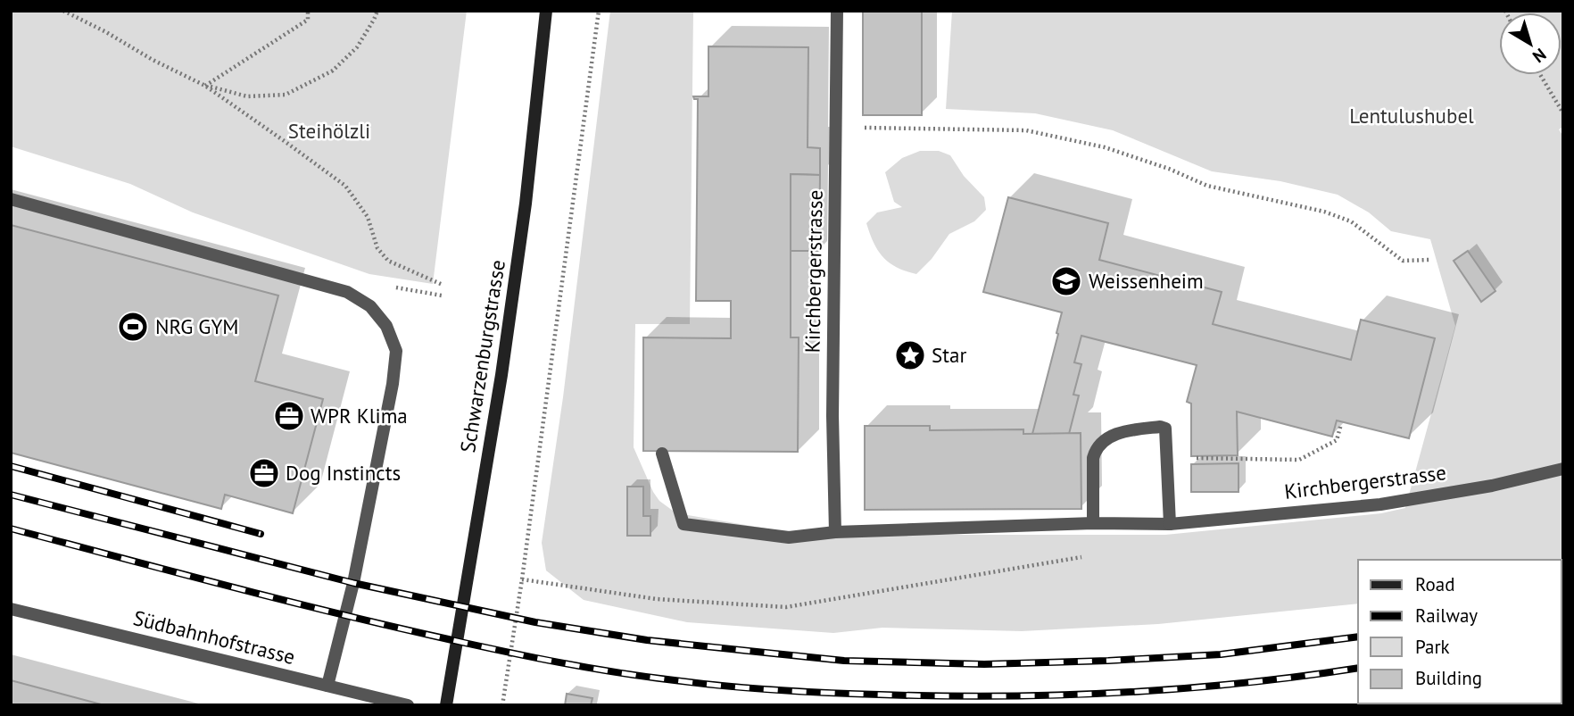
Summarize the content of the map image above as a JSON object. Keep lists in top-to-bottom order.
{
  "streets": {
    "main road": ["Schwarzenburgstrasse"],
    "street": ["Kirchbergerstrasse", "Südbahnhofstrasse"]
  },
  "parks": ["Lentulushubel", "Steihölzli"],
  "places": {
    "school or university": ["Weissenheim"],
    "sports": ["NRG GYM"],
    "place": ["Star"],
    "office": ["WPR Klima", "Dog Instincts"]
  },
  "legend": [
    "Road",
    "Railway",
    "Park",
    "Building"
  ],
  "north": "bottom right"
}
